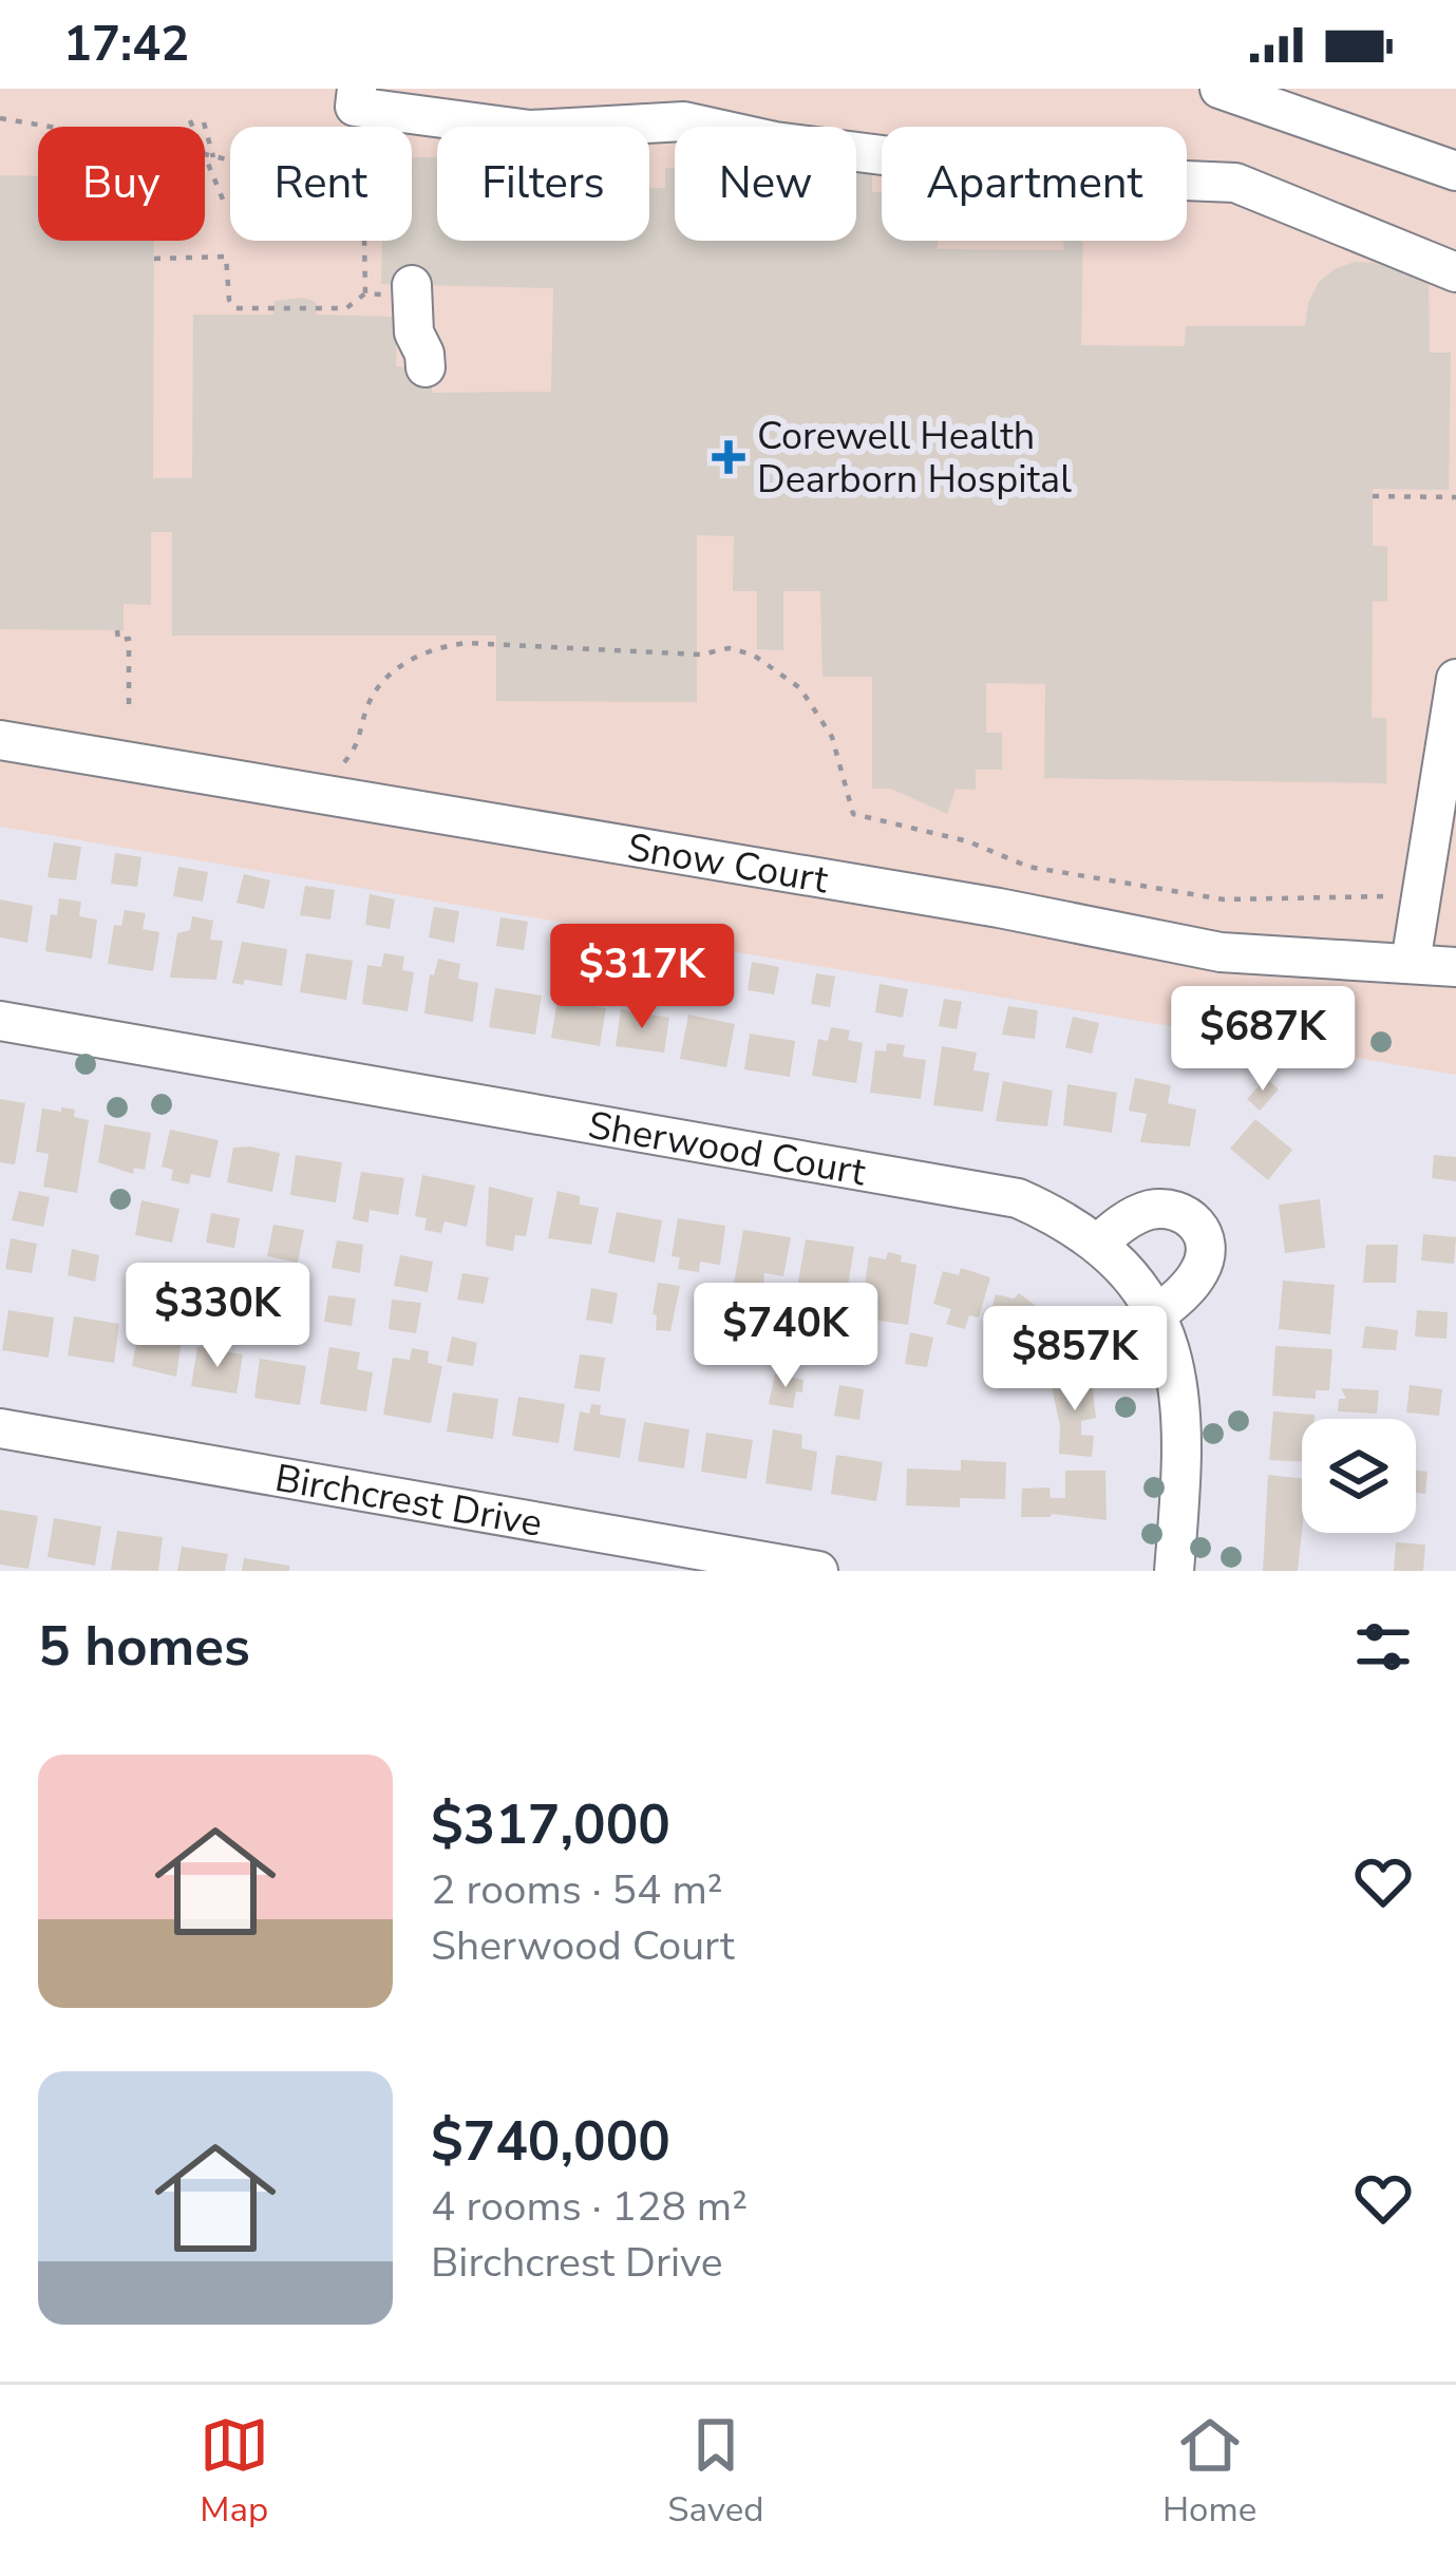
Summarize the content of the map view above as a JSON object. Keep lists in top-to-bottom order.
{
  "streets": {
    "street": ["Snow Court", "Sherwood Court", "Birchcrest Drive"]
  },
  "places": {
    "health": ["Corewell Health Dearborn Hospital"]
  },
  "page": {
    "status": "17:42",
    "chip": [
      "Buy",
      "Rent",
      "Filters",
      "New",
      "Apartment"
    ],
    "price": [
      "$317K",
      "$687K",
      "$330K",
      "$740K",
      "$857K"
    ],
    "heading": "5 homes",
    "list": [
      {
        "name": "$317,000",
        "note": "2 rooms · 54 m² · Sherwood Court"
      },
      {
        "name": "$740,000",
        "note": "4 rooms · 128 m² · Birchcrest Drive"
      }
    ],
    "tabs": ["Map", "Saved", "Home"]
  }
}
